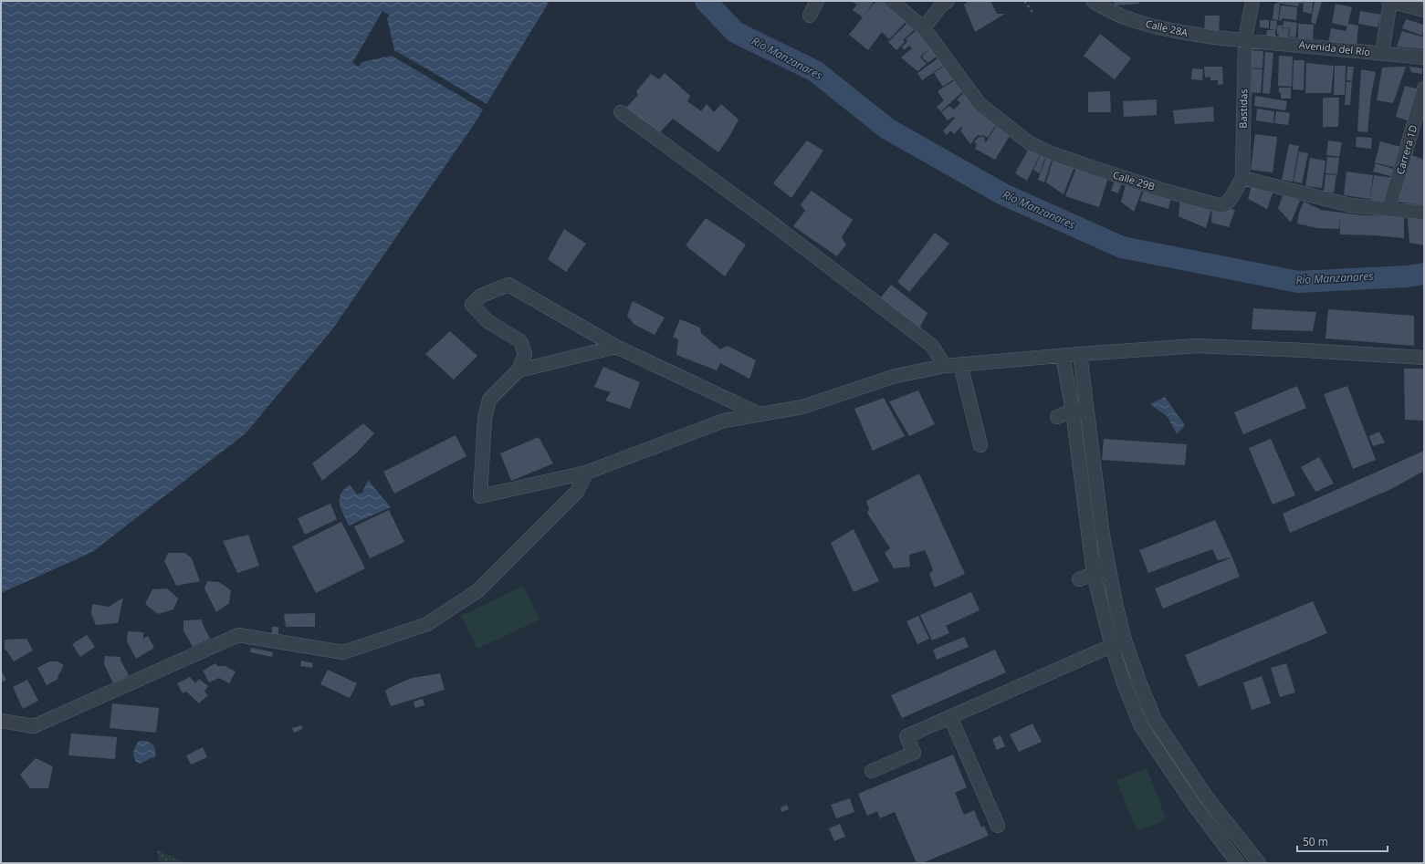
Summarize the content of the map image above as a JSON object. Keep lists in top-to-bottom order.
{
  "streets": {
    "street": [
      "Calle 28A",
      "Avenida del Río",
      "Bastidas",
      "Carrera 1D",
      "Calle 29B"
    ]
  },
  "crossings": [
    ["Calle 28A", "Avenida del Río"],
    ["Calle 28A", "Bastidas"],
    ["Avenida del Río", "Bastidas"],
    ["Bastidas", "Calle 29B"]
  ],
  "water": ["Río Manzanares"],
  "scale_bar": "50 m"
}
